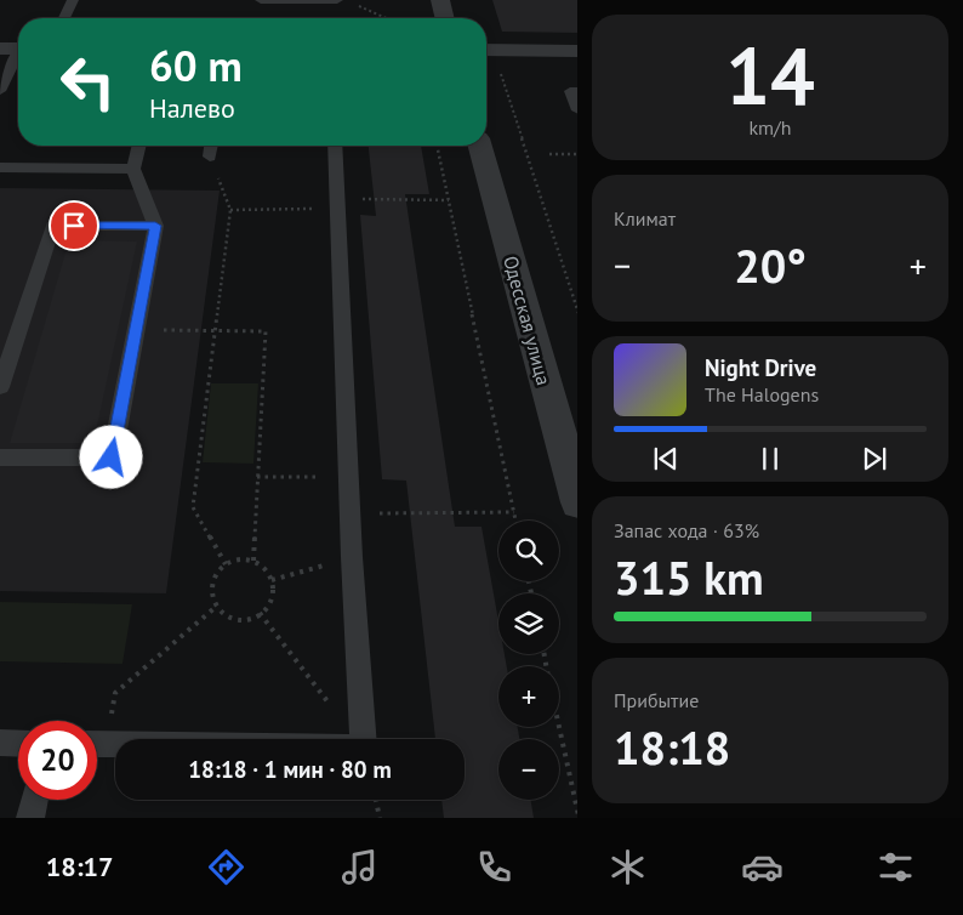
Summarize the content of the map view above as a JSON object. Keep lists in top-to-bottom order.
{
  "streets": {
    "street": ["Одесская улица"]
  },
  "page": {
    "tile": [
      ["14", "km/h"],
      "Климат",
      ["Запас хода · 63%", "315 km"],
      ["Прибытие", "18:18"]
    ],
    "turn": ["60 m", "Налево"],
    "heat": ["−", "20°", "+"],
    "song": ["Night Drive", "The Halogens"],
    "map_buttons": ["+", "−"],
    "limit": "20",
    "trip": "18:18 · 1 мин · 80 m",
    "tabs": "18:17"
  }
}
